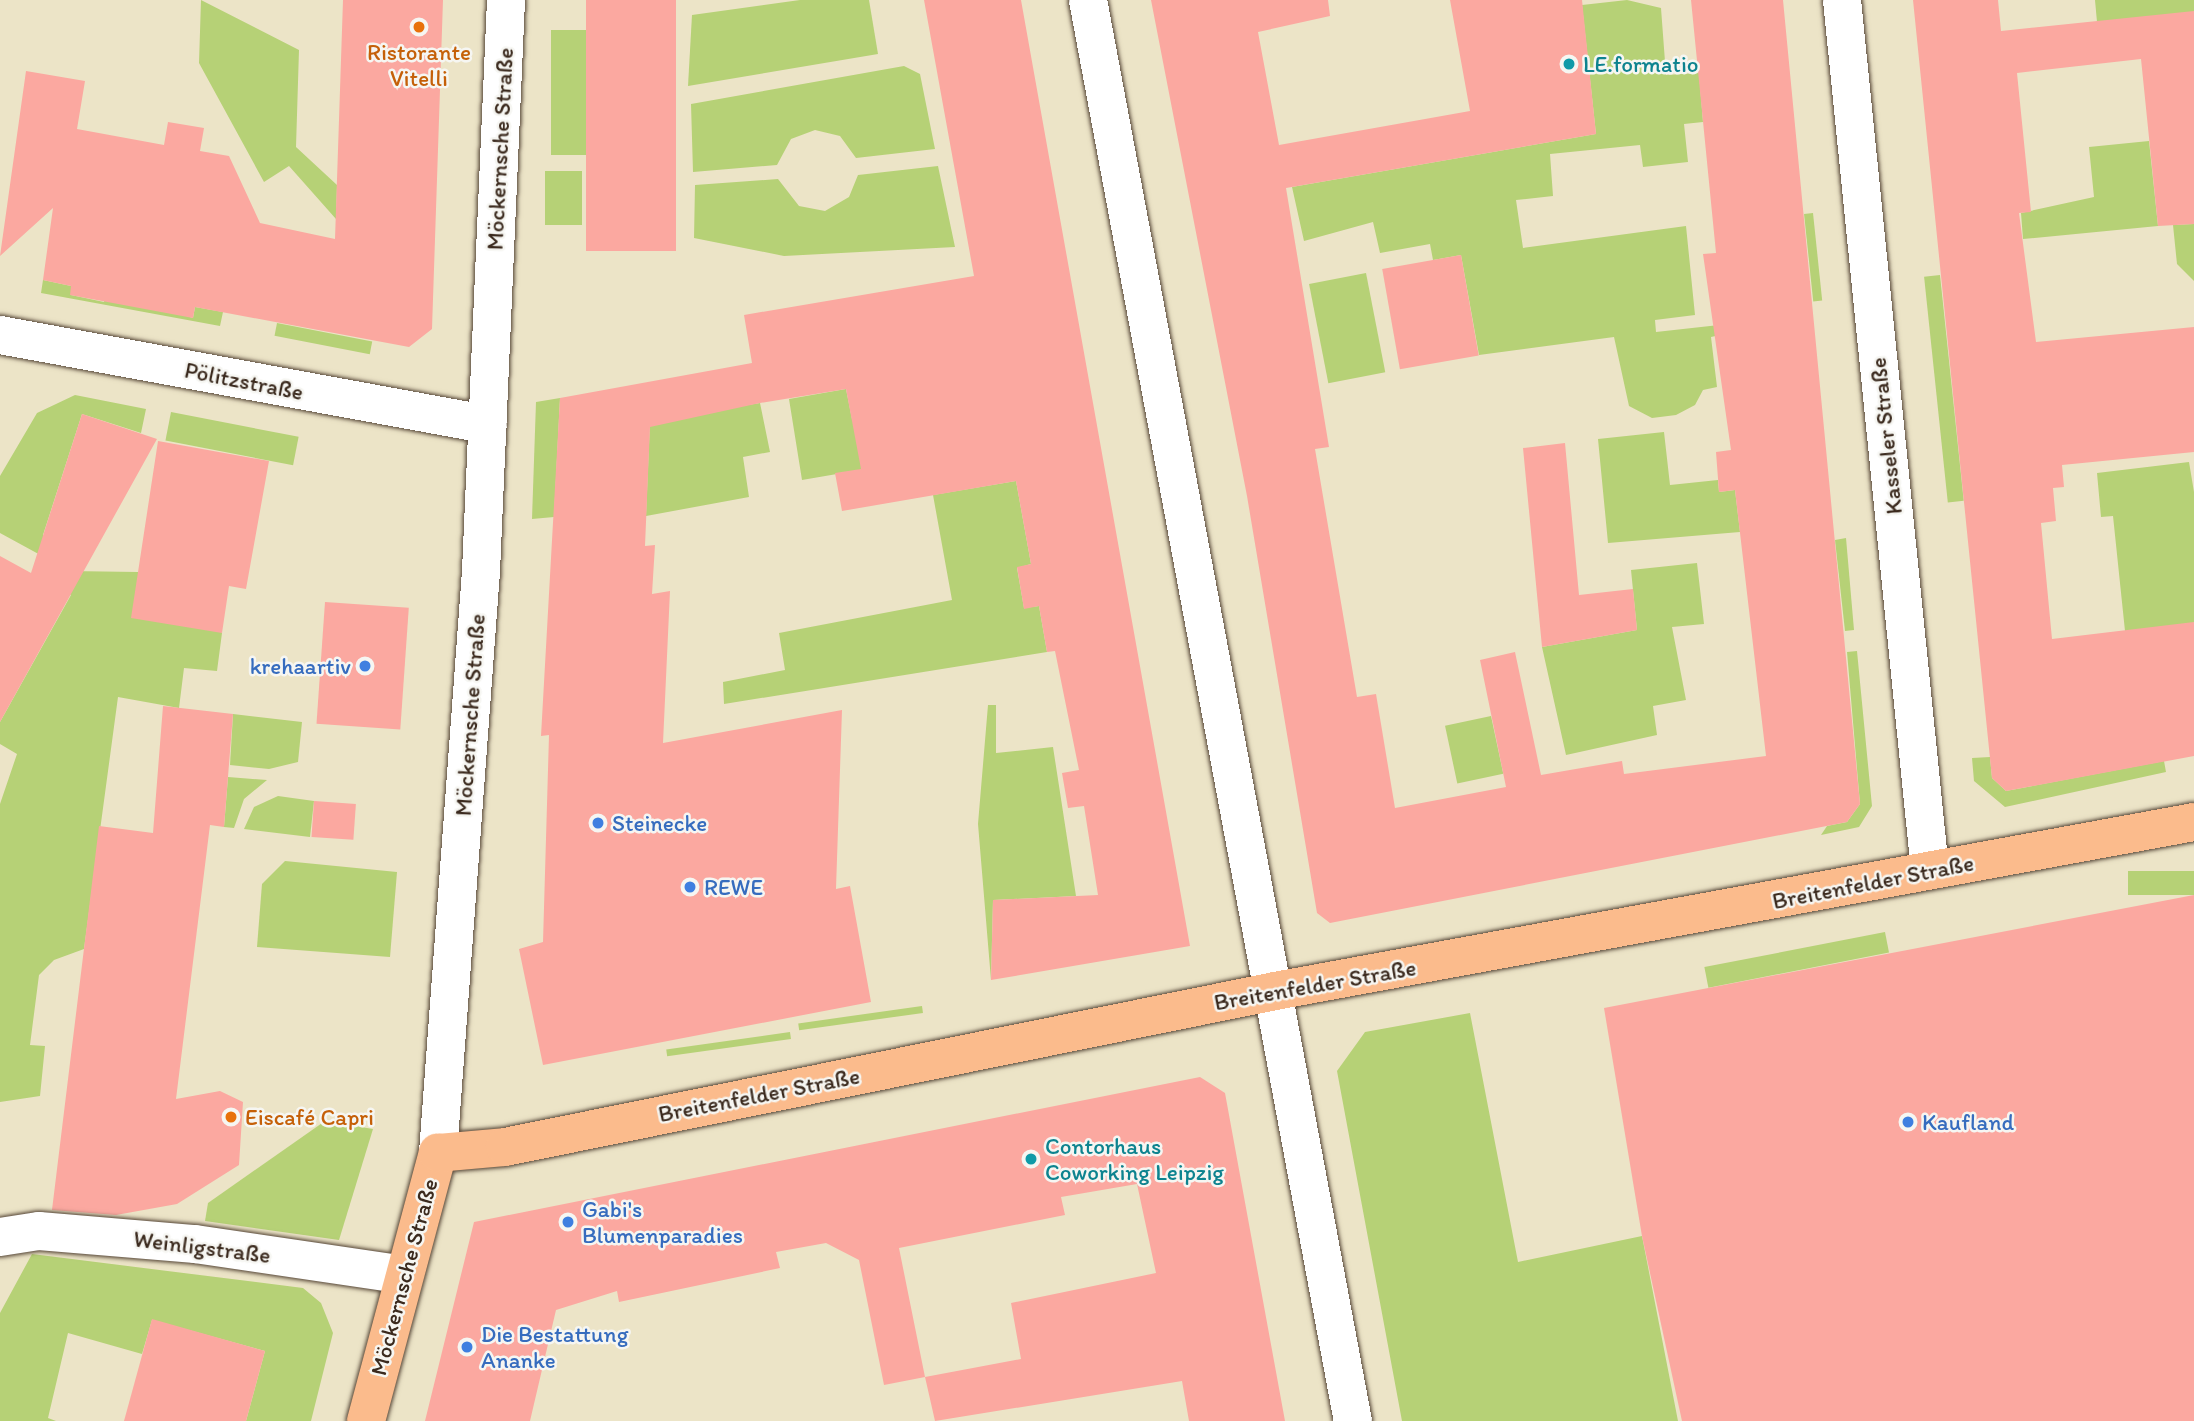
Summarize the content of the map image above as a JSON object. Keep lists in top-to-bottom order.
{
  "streets": {
    "main road": ["Möckernsche Straße", "Breitenfelder Straße"],
    "street": ["Pölitzstraße", "Kasseler Straße", "Weinligstraße"]
  },
  "crossings": [
    ["Möckernsche Straße", "Pölitzstraße"],
    ["Möckernsche Straße", "Breitenfelder Straße"],
    ["Möckernsche Straße", "Weinligstraße"],
    ["Kasseler Straße", "Breitenfelder Straße"]
  ],
  "places": [
    "Ristorante Vitelli",
    "LE.formatio",
    "krehaartiv",
    "Steinecke",
    "REWE",
    "Eiscafé Capri",
    "Kaufland",
    "Contorhaus Coworking Leipzig",
    "Gabi's Blumenparadies",
    "Die Bestattung Ananke"
  ]
}
